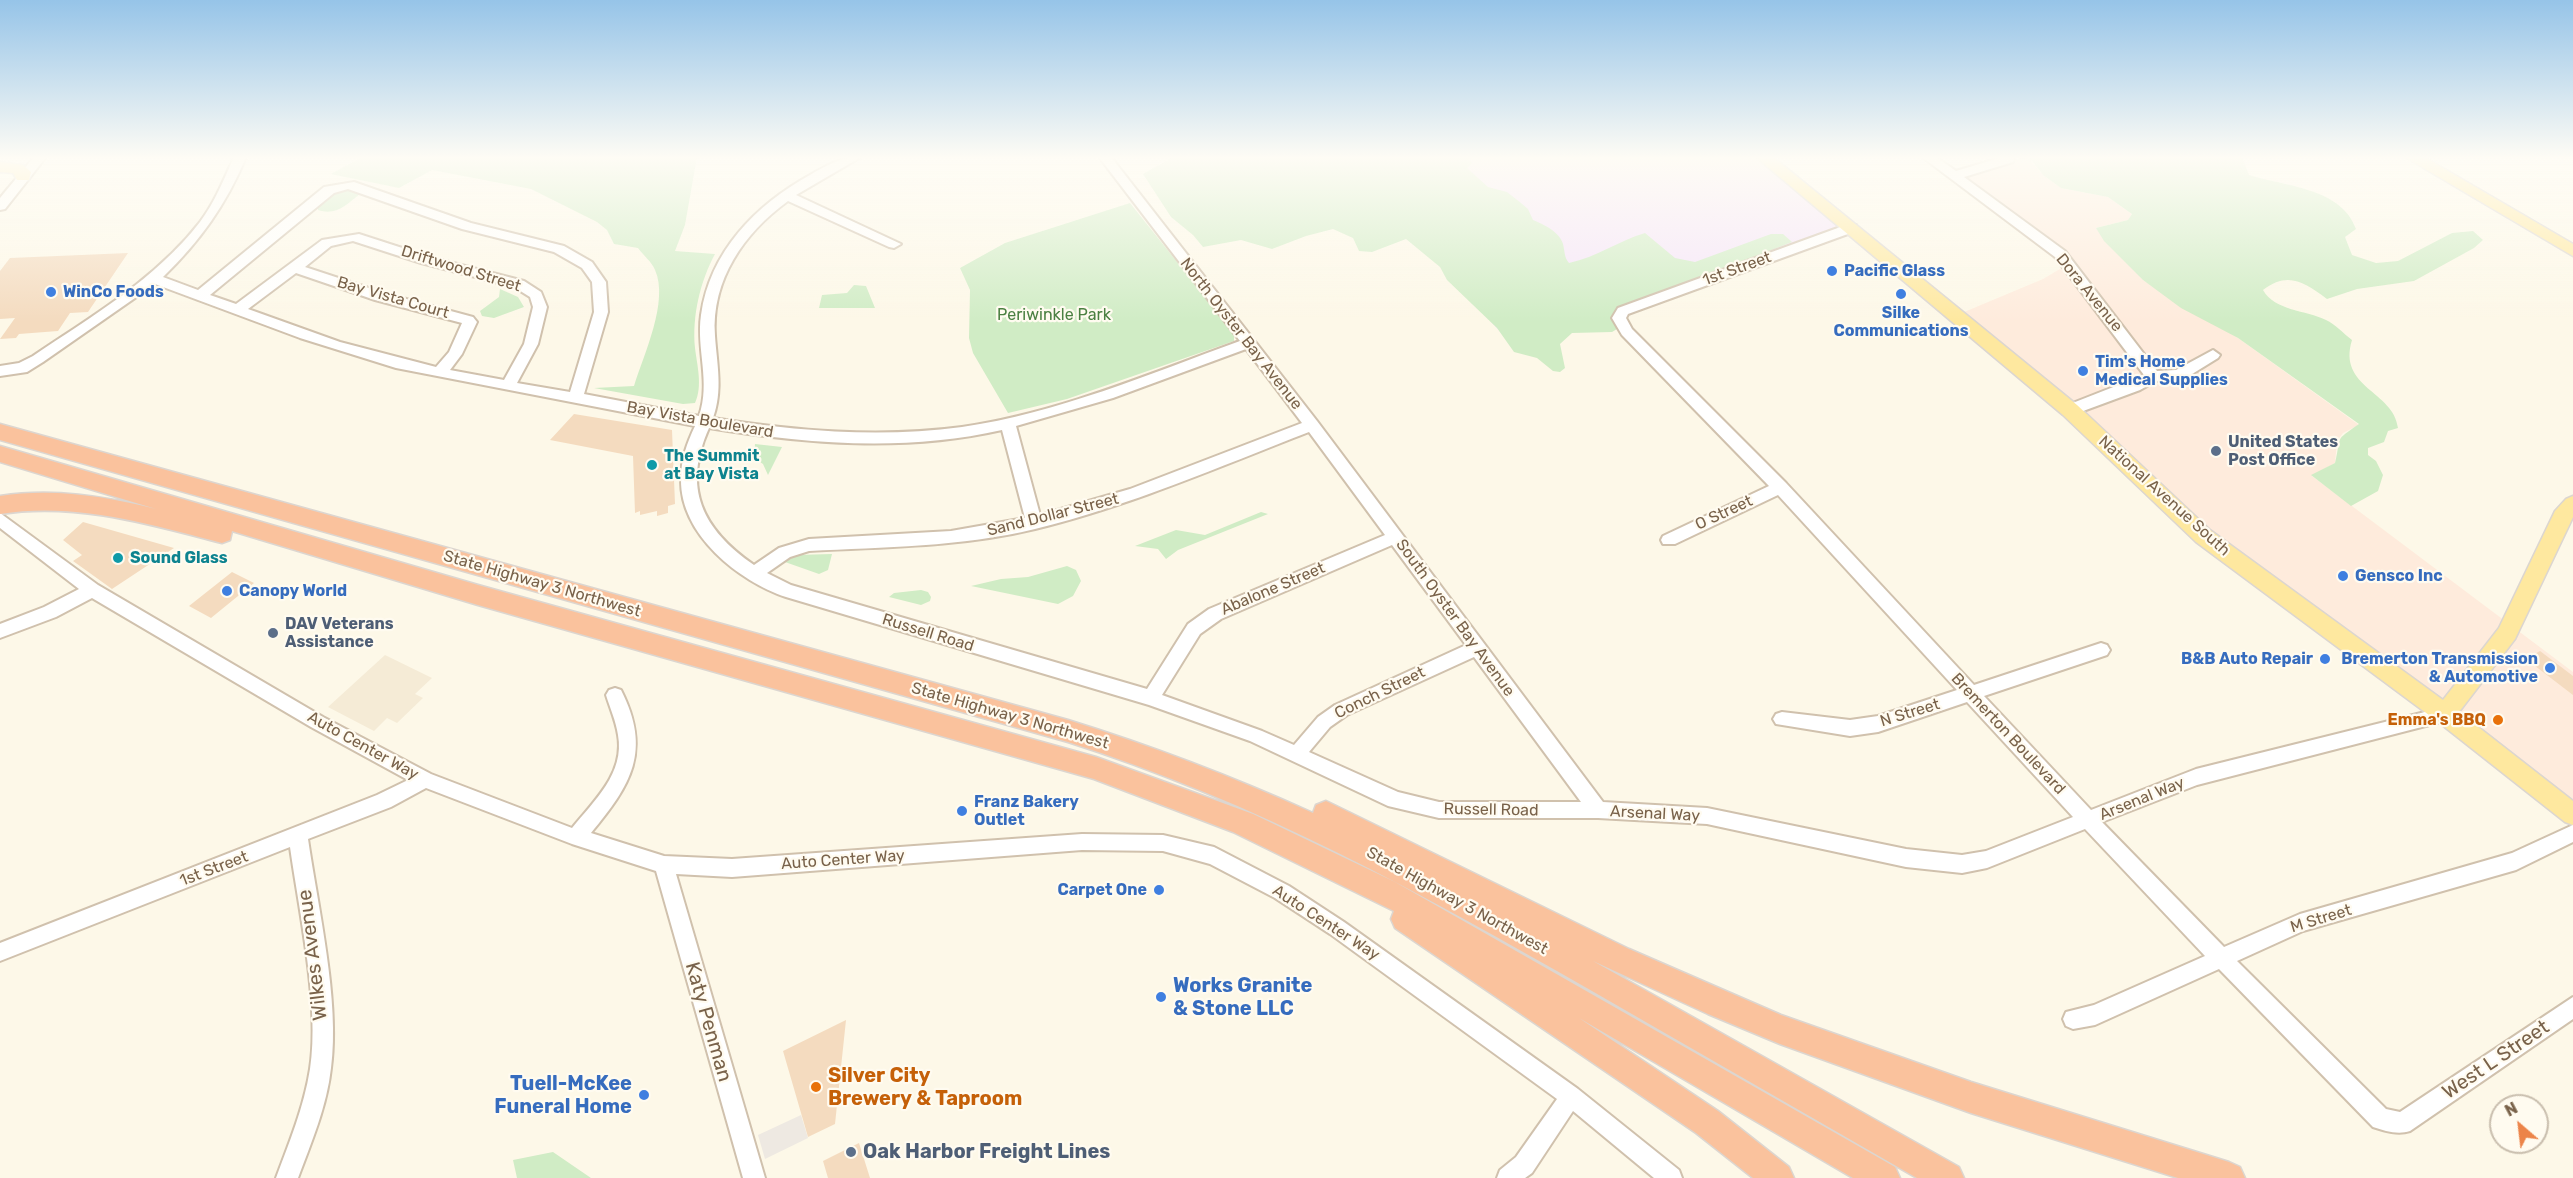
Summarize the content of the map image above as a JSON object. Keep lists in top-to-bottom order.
{
  "streets": {
    "highway": ["State Highway 3 Northwest"],
    "main road": ["National Avenue South"],
    "street": [
      "Driftwood Street",
      "1st Street",
      "Dora Avenue",
      "Bay Vista Court",
      "North Oyster Bay Avenue",
      "Bay Vista Boulevard",
      "O Street",
      "Sand Dollar Street",
      "Abalone Street",
      "South Oyster Bay Avenue",
      "Russell Road",
      "Conch Street",
      "N Street",
      "Bremerton Boulevard",
      "Auto Center Way",
      "Arsenal Way",
      "M Street",
      "Wilkes Avenue",
      "Katy Penman",
      "West L Street"
    ]
  },
  "crossings": [
    ["Driftwood Street", "Bay Vista Court"],
    ["Driftwood Street", "Bay Vista Boulevard"],
    ["1st Street", "National Avenue South"],
    ["1st Street", "Bremerton Boulevard"],
    ["1st Street", "Auto Center Way"],
    ["1st Street", "Wilkes Avenue"],
    ["Bay Vista Court", "Bay Vista Boulevard"],
    ["North Oyster Bay Avenue", "Bay Vista Boulevard"],
    ["North Oyster Bay Avenue", "Sand Dollar Street"],
    ["North Oyster Bay Avenue", "South Oyster Bay Avenue"],
    ["Bay Vista Boulevard", "Russell Road"],
    ["National Avenue South", "Arsenal Way"],
    ["O Street", "Bremerton Boulevard"],
    ["Sand Dollar Street", "South Oyster Bay Avenue"],
    ["Sand Dollar Street", "Russell Road"],
    ["Abalone Street", "South Oyster Bay Avenue"],
    ["Abalone Street", "Russell Road"],
    ["South Oyster Bay Avenue", "Russell Road"],
    ["South Oyster Bay Avenue", "Conch Street"],
    ["South Oyster Bay Avenue", "Arsenal Way"],
    ["Russell Road", "Conch Street"],
    ["Russell Road", "Arsenal Way"],
    ["N Street", "Bremerton Boulevard"],
    ["Bremerton Boulevard", "Arsenal Way"],
    ["Bremerton Boulevard", "M Street"],
    ["Bremerton Boulevard", "West L Street"],
    ["Auto Center Way", "Katy Penman"]
  ],
  "parks": ["Periwinkle Park"],
  "places": [
    "Pacific Glass",
    "WinCo Foods",
    "Silke Communications",
    "Tim's Home Medical Supplies",
    "United States Post Office",
    "The Summit at Bay Vista",
    "Sound Glass",
    "Gensco Inc",
    "Canopy World",
    "DAV Veterans Assistance",
    "B&B Auto Repair",
    "Bremerton Transmission & Automotive",
    "Emma's BBQ",
    "Franz Bakery Outlet",
    "Carpet One",
    "Works Granite & Stone LLC",
    "Silver City Brewery & Taproom",
    "Tuell-McKee Funeral Home",
    "Oak Harbor Freight Lines"
  ],
  "north": "top left"
}
